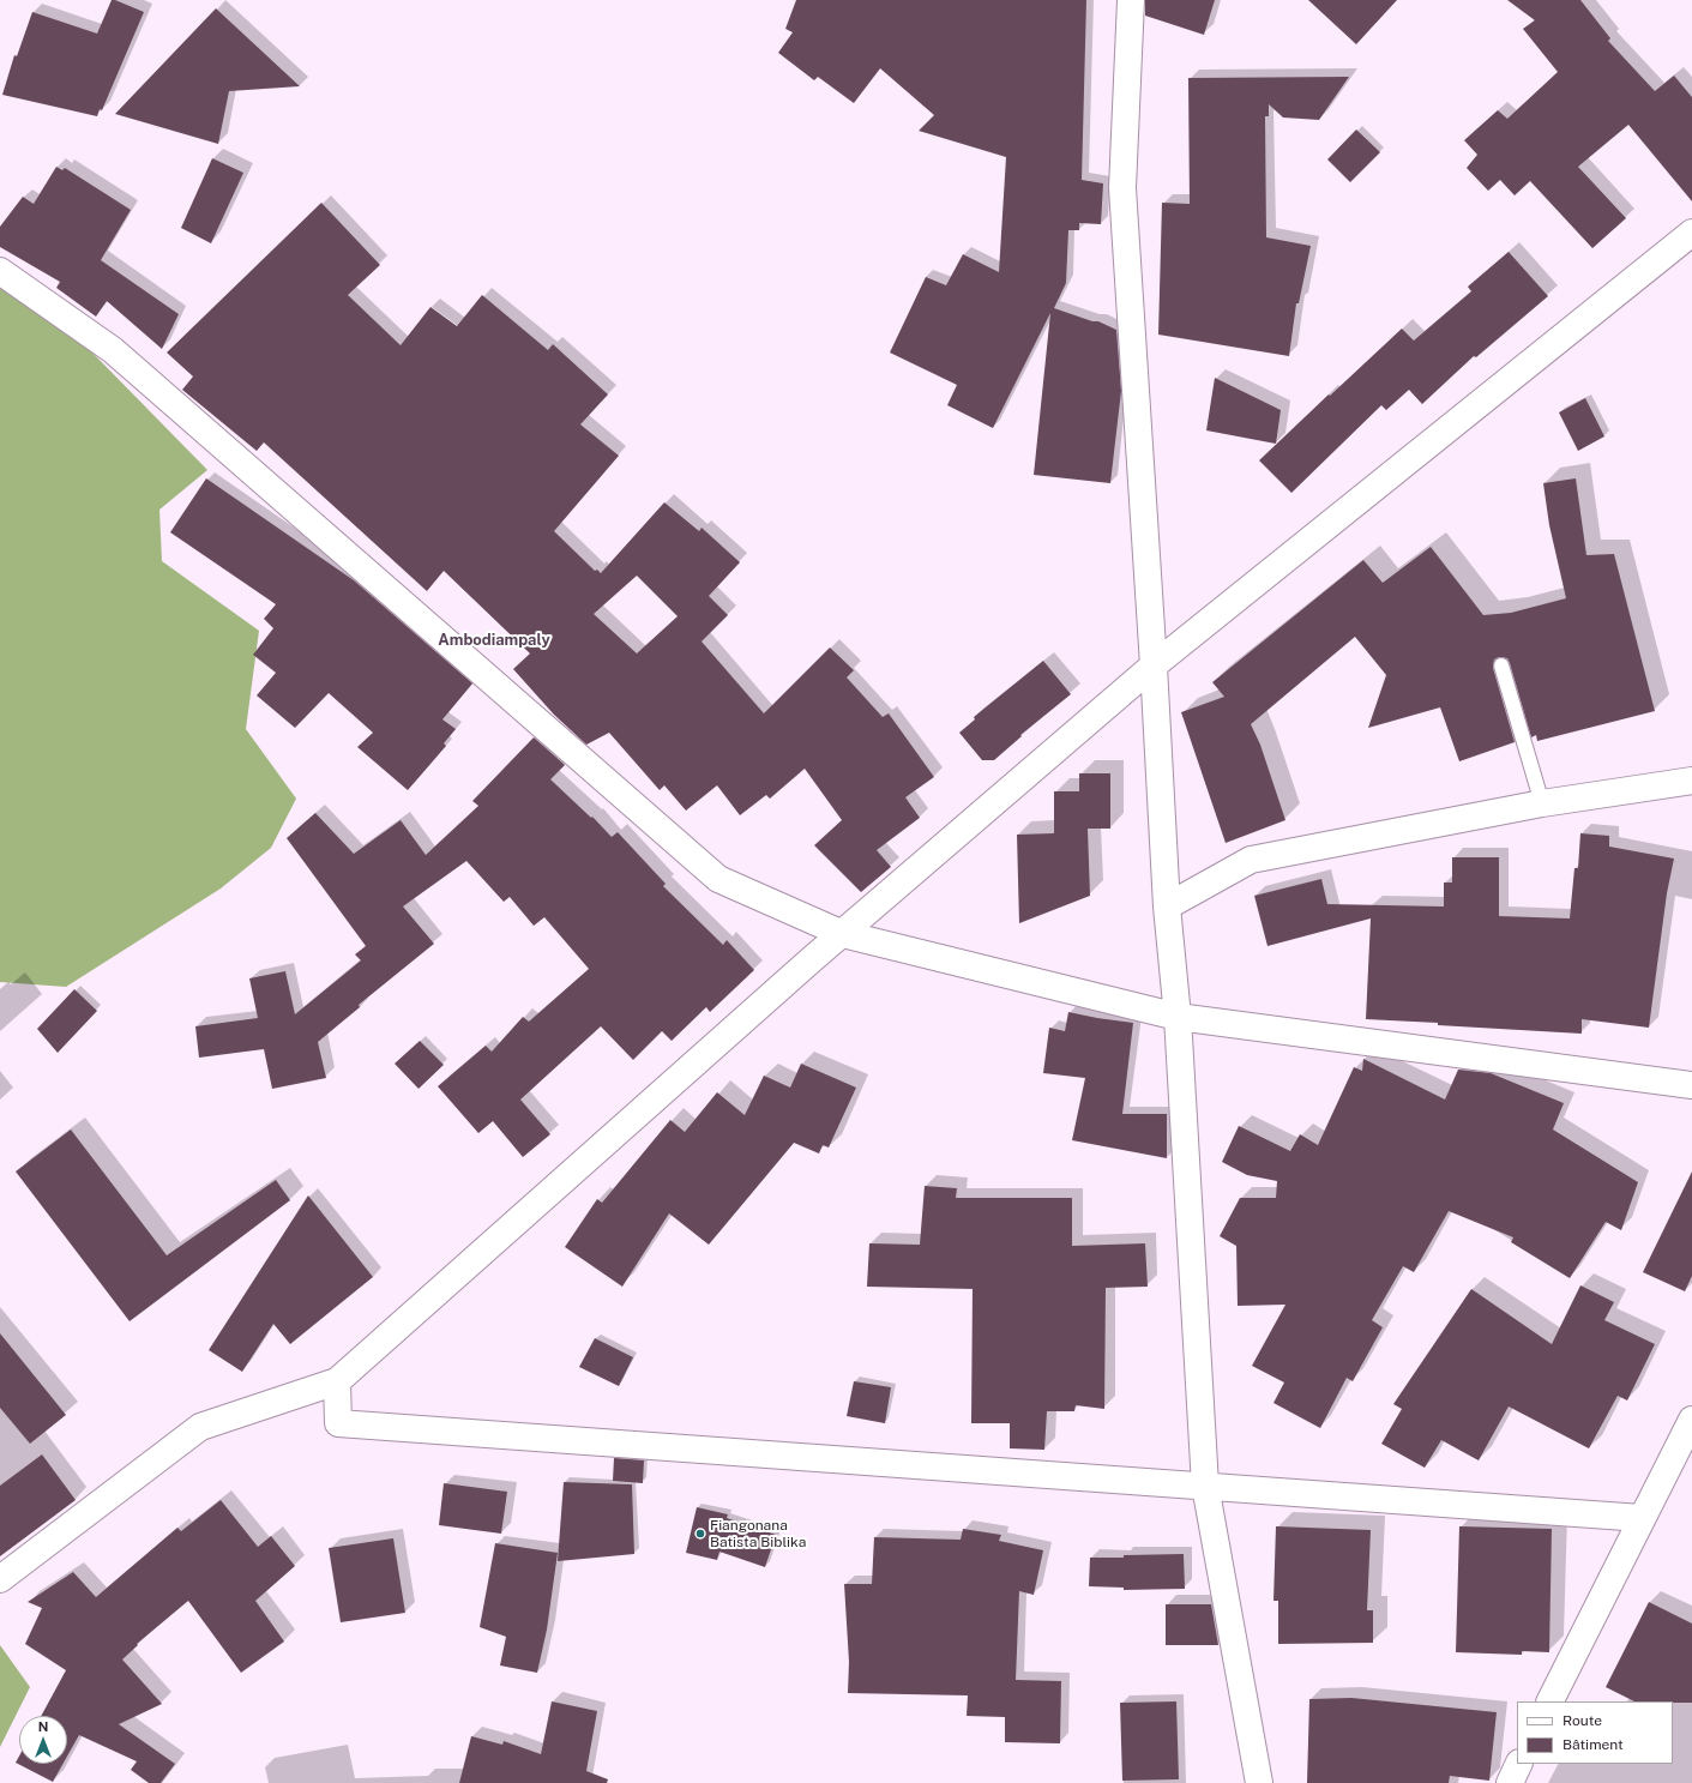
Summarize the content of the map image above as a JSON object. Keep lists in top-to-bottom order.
{
  "districts": ["Ambodiampaly"],
  "places": ["Fiangonana Batista Biblika"],
  "legend": ["Route", "Bâtiment"],
  "north": "top"
}
